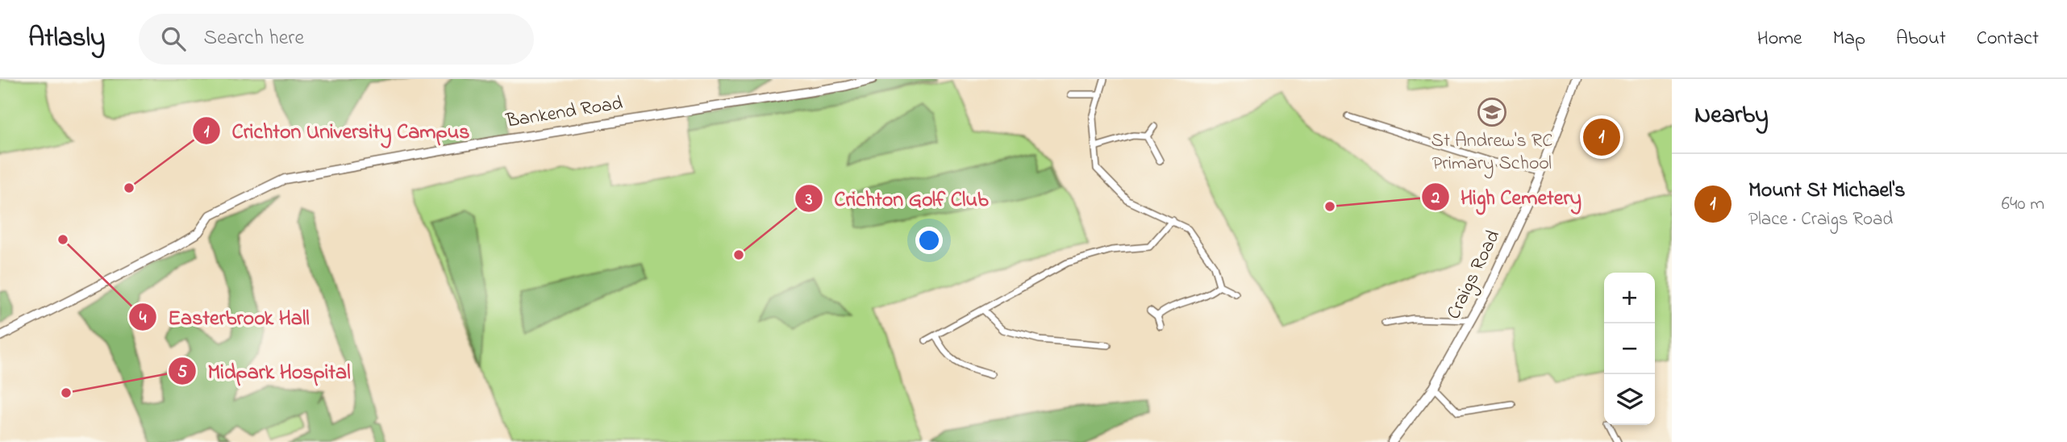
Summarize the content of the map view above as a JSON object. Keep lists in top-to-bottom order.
{
  "streets": {
    "street": ["Bankend Road", "Craigs Road"]
  },
  "places": {
    "school or university": ["St Andrew's RC Primary School"],
    "other": [
      "Crichton University Campus",
      "High Cemetery",
      "Easterbrook Hall",
      "Crichton Golf Club",
      "Midpark Hospital"
    ]
  },
  "page": {
    "header": "Atlasly",
    "search": "Search here",
    "nav": [
      "Home",
      "Map",
      "About",
      "Contact"
    ],
    "heading": "Nearby",
    "pins": "1",
    "list": [
      {
        "mark": "1",
        "name": "Mount St Michael's",
        "note": "Place · Craigs Road",
        "value": "640 m"
      }
    ],
    "map_buttons": ["+", "−"]
  }
}
